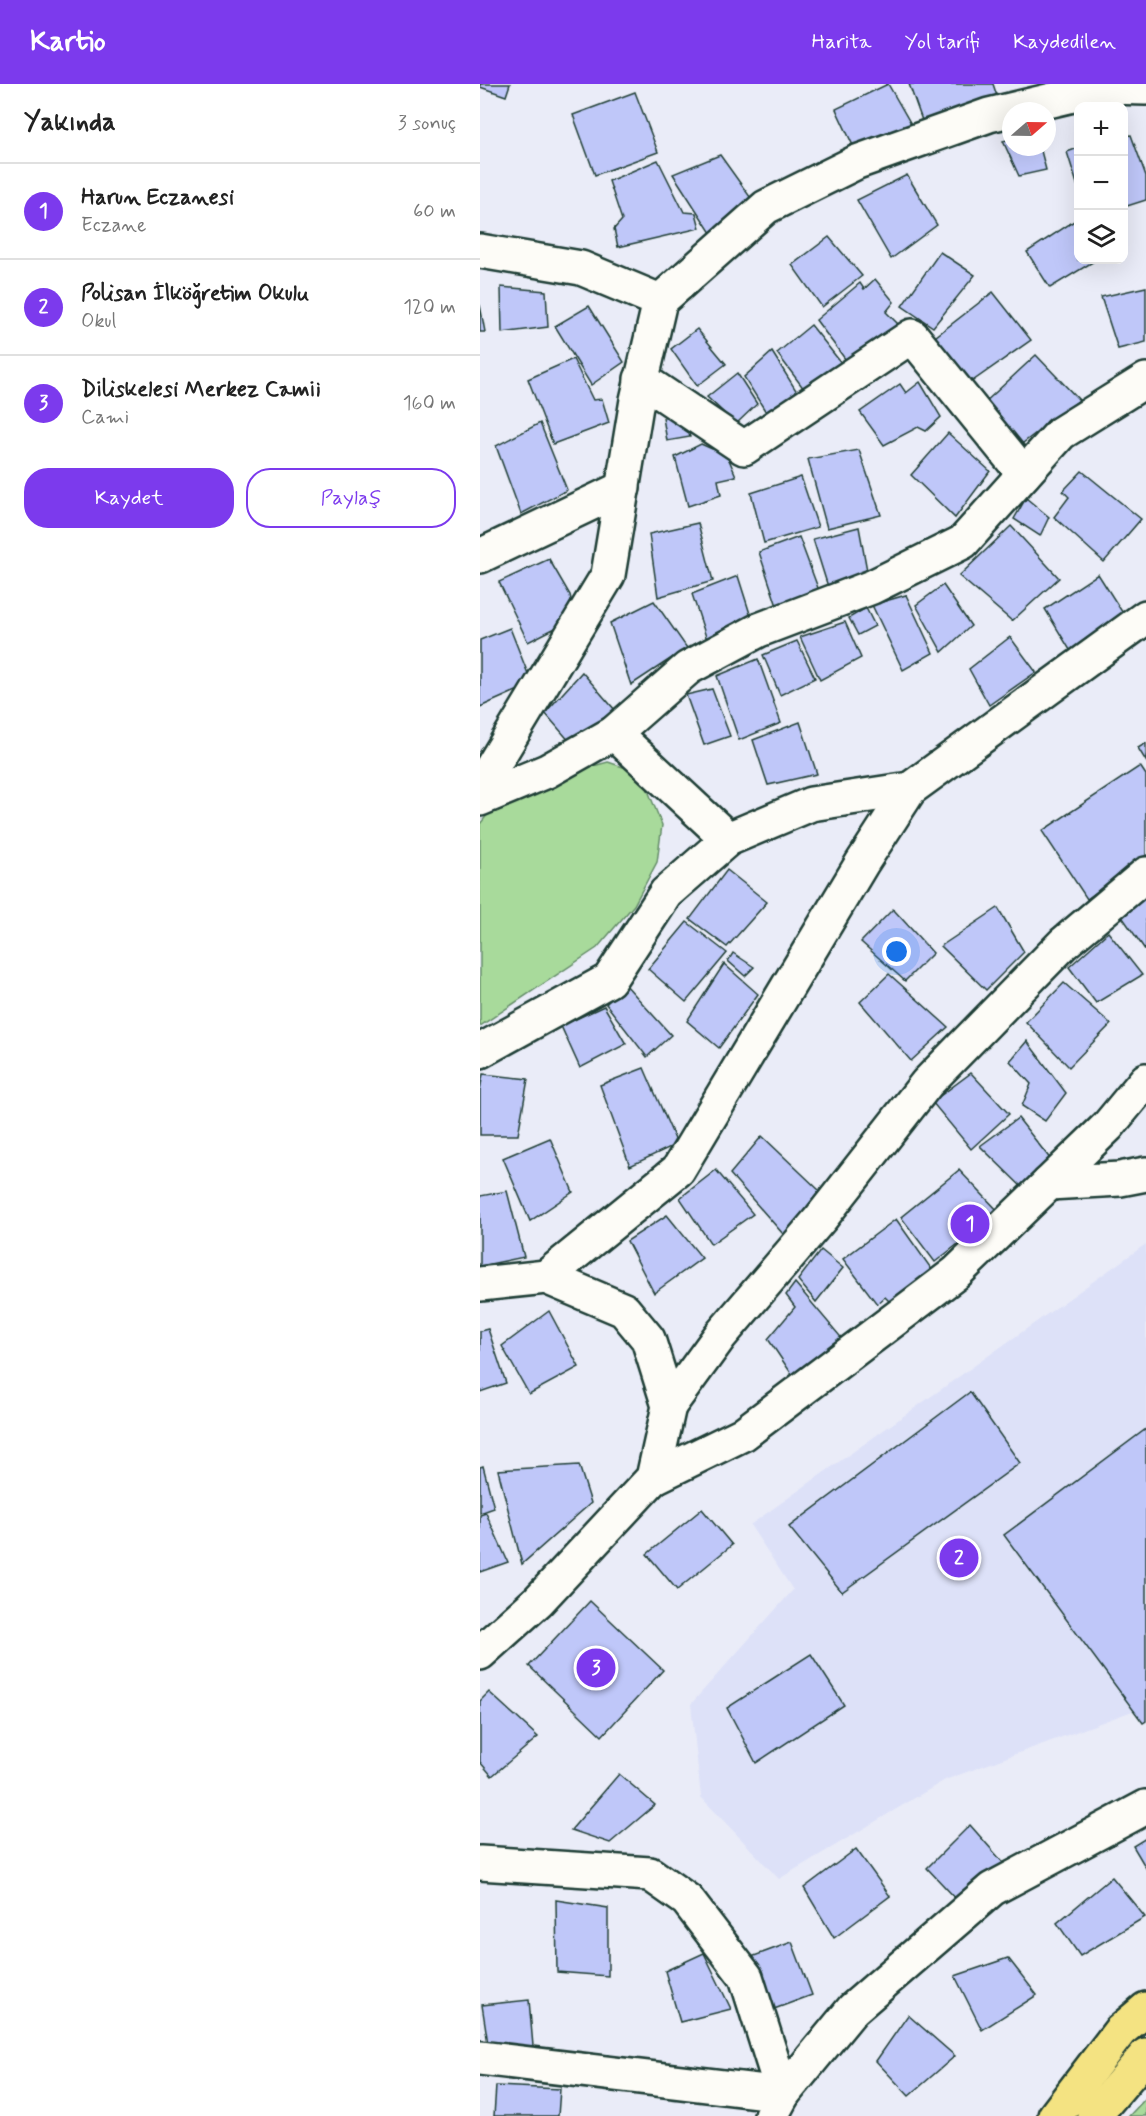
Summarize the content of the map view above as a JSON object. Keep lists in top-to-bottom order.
{
  "north": "right",
  "page": {
    "header": "Kartio",
    "nav": ["Harita", "Yol tarifi", "Kaydedilen"],
    "heading": ["Yakında", "3 sonuç"],
    "map_buttons": ["+", "−"],
    "list": [
      {
        "mark": "1",
        "name": "Harun Eczanesi",
        "note": "Eczane",
        "value": "60 m"
      },
      {
        "mark": "2",
        "name": "Polisan İlköğretim Okulu",
        "note": "Okul",
        "value": "120 m"
      },
      {
        "mark": "3",
        "name": "Diliskelesi Merkez Camii",
        "note": "Cami",
        "value": "160 m"
      }
    ],
    "buttons": ["Kaydet", "Paylaş"],
    "pins": ["1", "2", "3"]
  }
}
